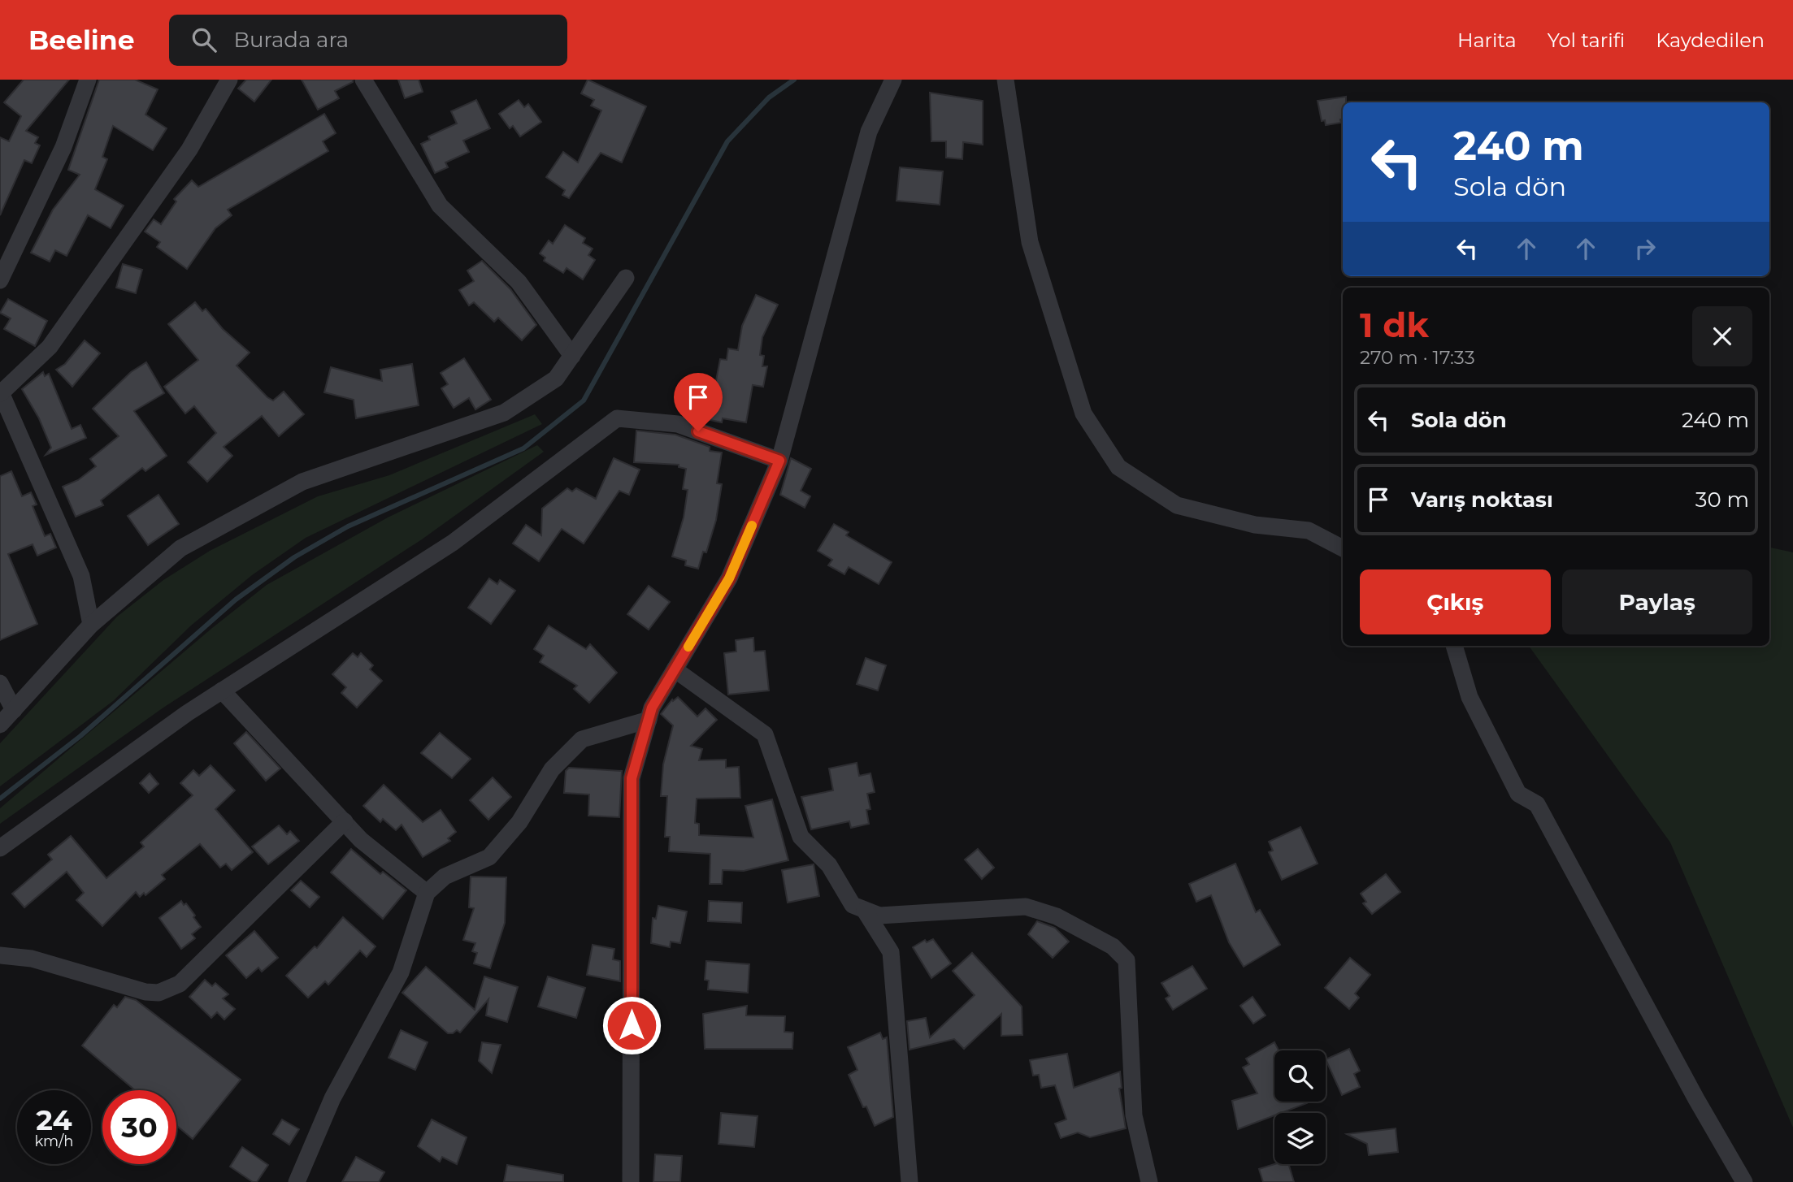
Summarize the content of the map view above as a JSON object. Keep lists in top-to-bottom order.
{
  "page": {
    "header": "Beeline",
    "search": "Burada ara",
    "nav": ["Harita", "Yol tarifi", "Kaydedilen"],
    "turn": ["240 m", "Sola dön"],
    "heading": ["1 dk", "270 m · 17:33"],
    "list": [
      {
        "name": "Sola dön",
        "value": "240 m"
      },
      {
        "name": "Varış noktası",
        "value": "30 m"
      }
    ],
    "buttons": ["Çıkış", "Paylaş"],
    "speed": "24 km/h",
    "limit": "30"
  }
}
